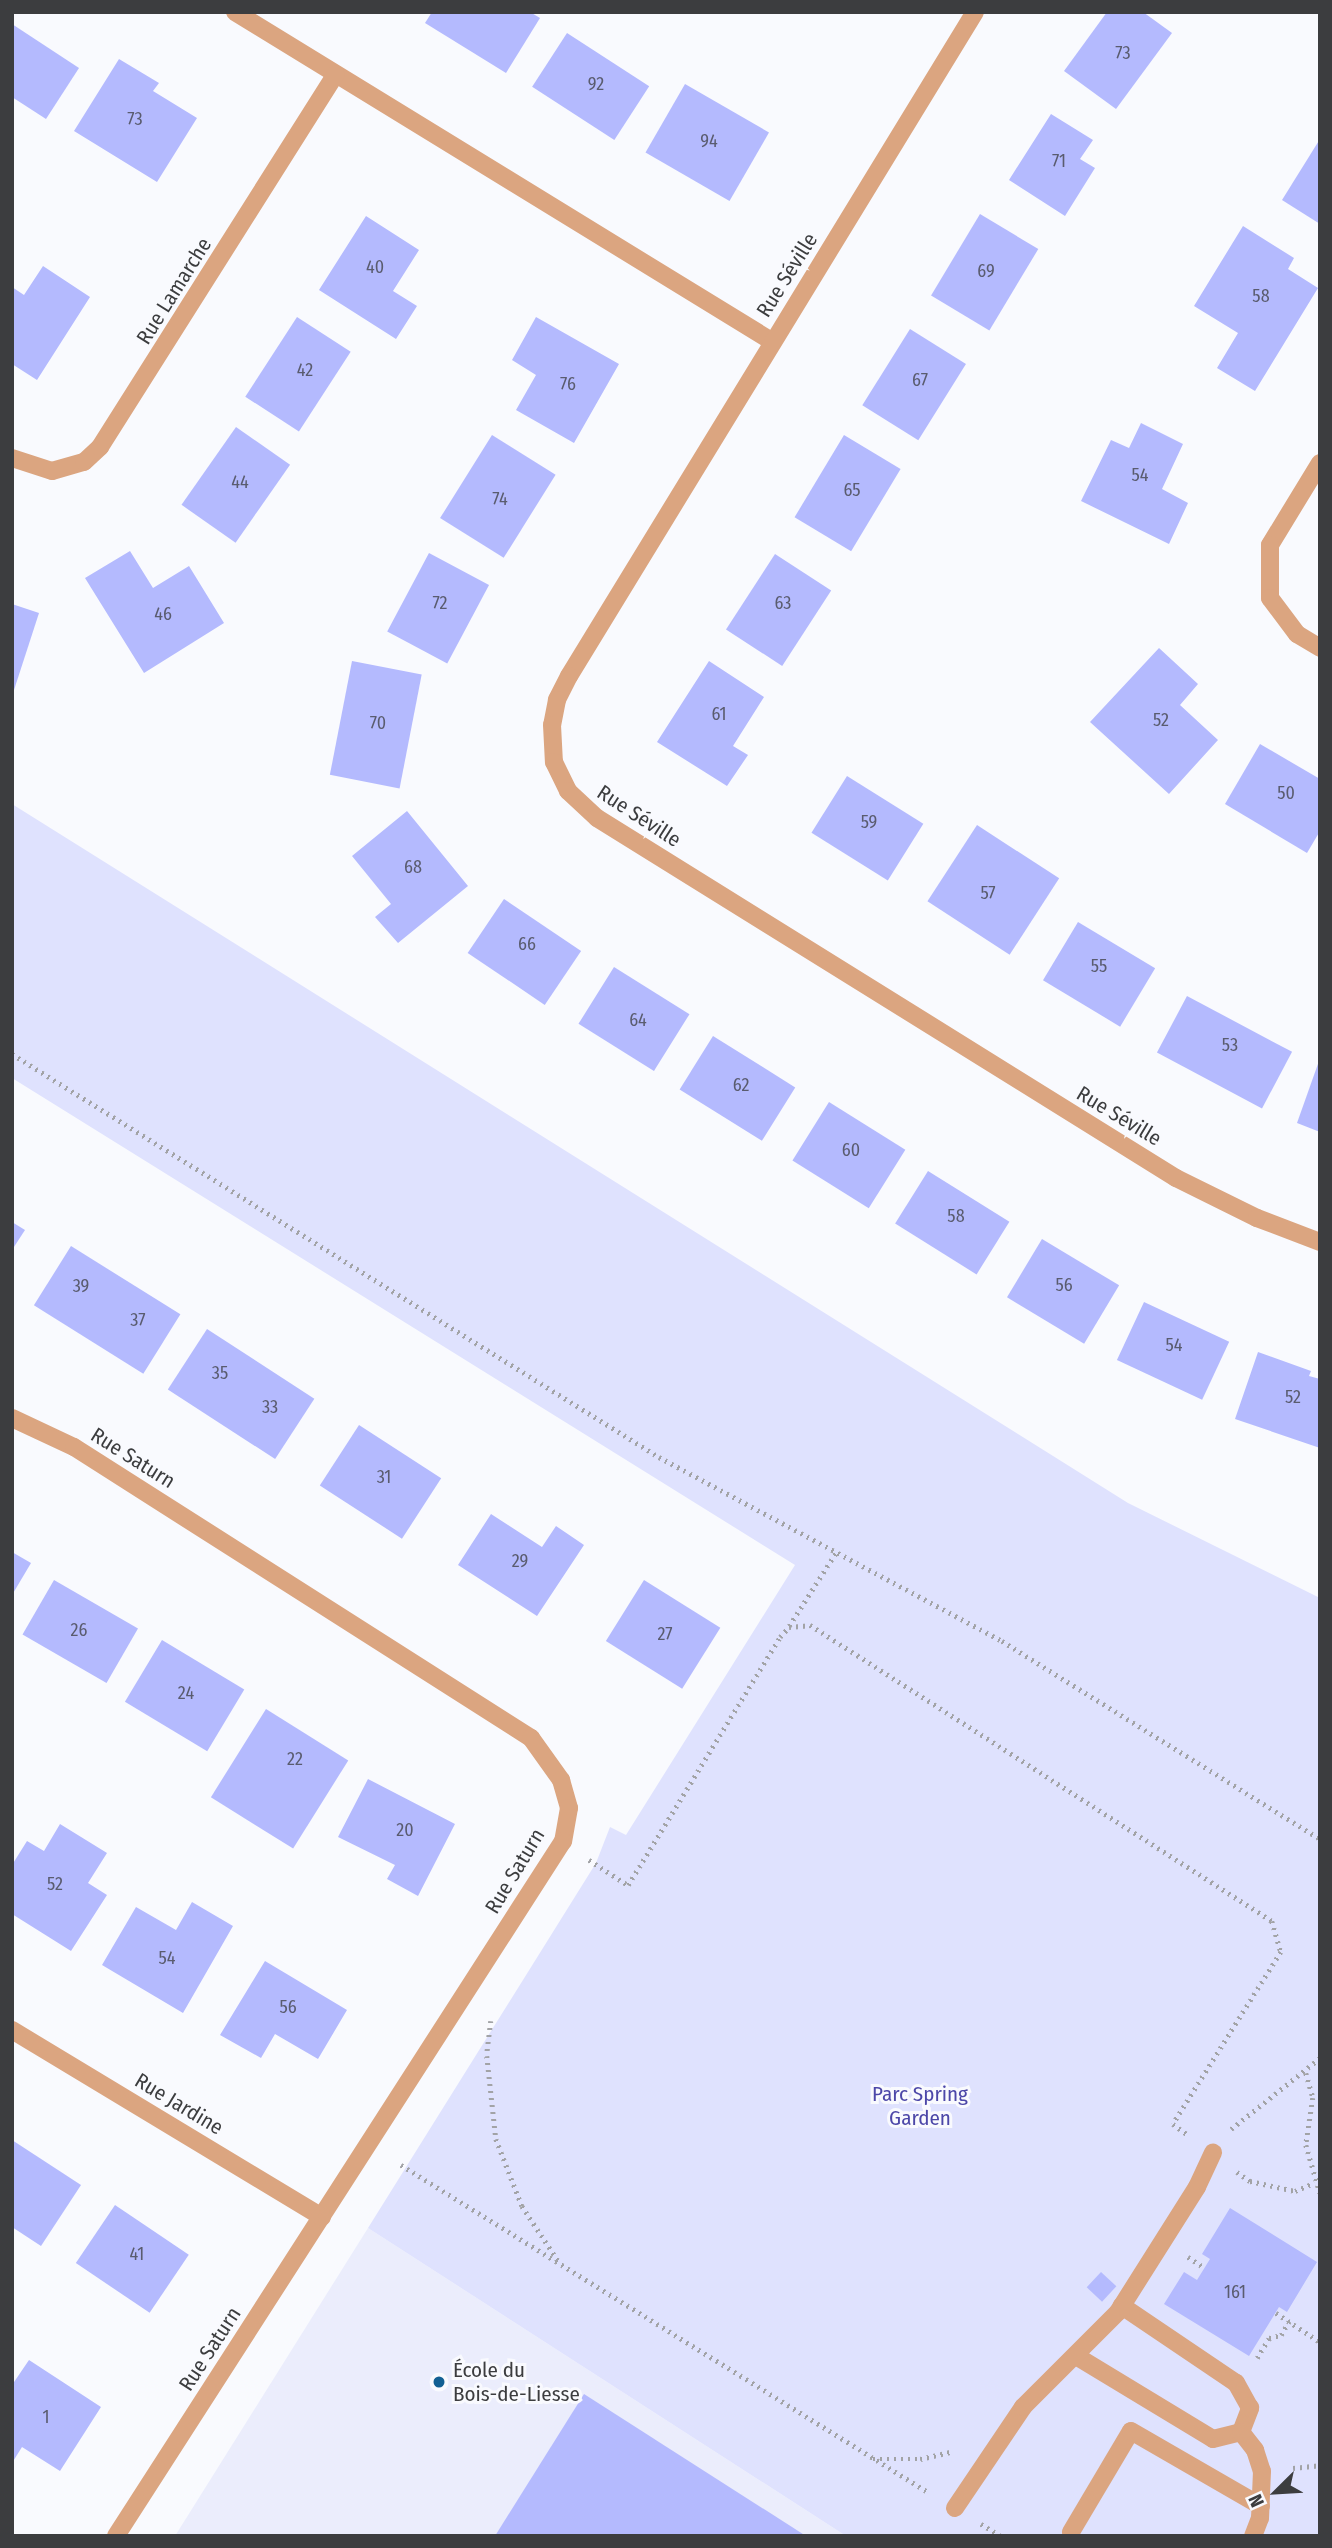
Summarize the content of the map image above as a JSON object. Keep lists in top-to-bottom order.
{
  "streets": {
    "street": [
      "Rue Séville",
      "Rue Lamarche",
      "Rue Saturn",
      "Rue Jardine"
    ]
  },
  "crossings": [
    ["Rue Saturn", "Rue Jardine"]
  ],
  "parks": ["Parc Spring Garden"],
  "places": ["École du Bois-de-Liesse"],
  "house_numbers": [
    "73",
    "92",
    "73",
    "94",
    "71",
    "40",
    "69",
    "58",
    "42",
    "67",
    "76",
    "54",
    "44",
    "65",
    "74",
    "72",
    "63",
    "46",
    "61",
    "52",
    "70",
    "50",
    "59",
    "68",
    "57",
    "66",
    "55",
    "64",
    "53",
    "62",
    "60",
    "58",
    "56",
    "39",
    "37",
    "54",
    "35",
    "52",
    "33",
    "31",
    "29",
    "26",
    "27",
    "24",
    "22",
    "20",
    "52",
    "54",
    "56",
    "41",
    "161",
    "1"
  ],
  "north": "bottom left"
}
